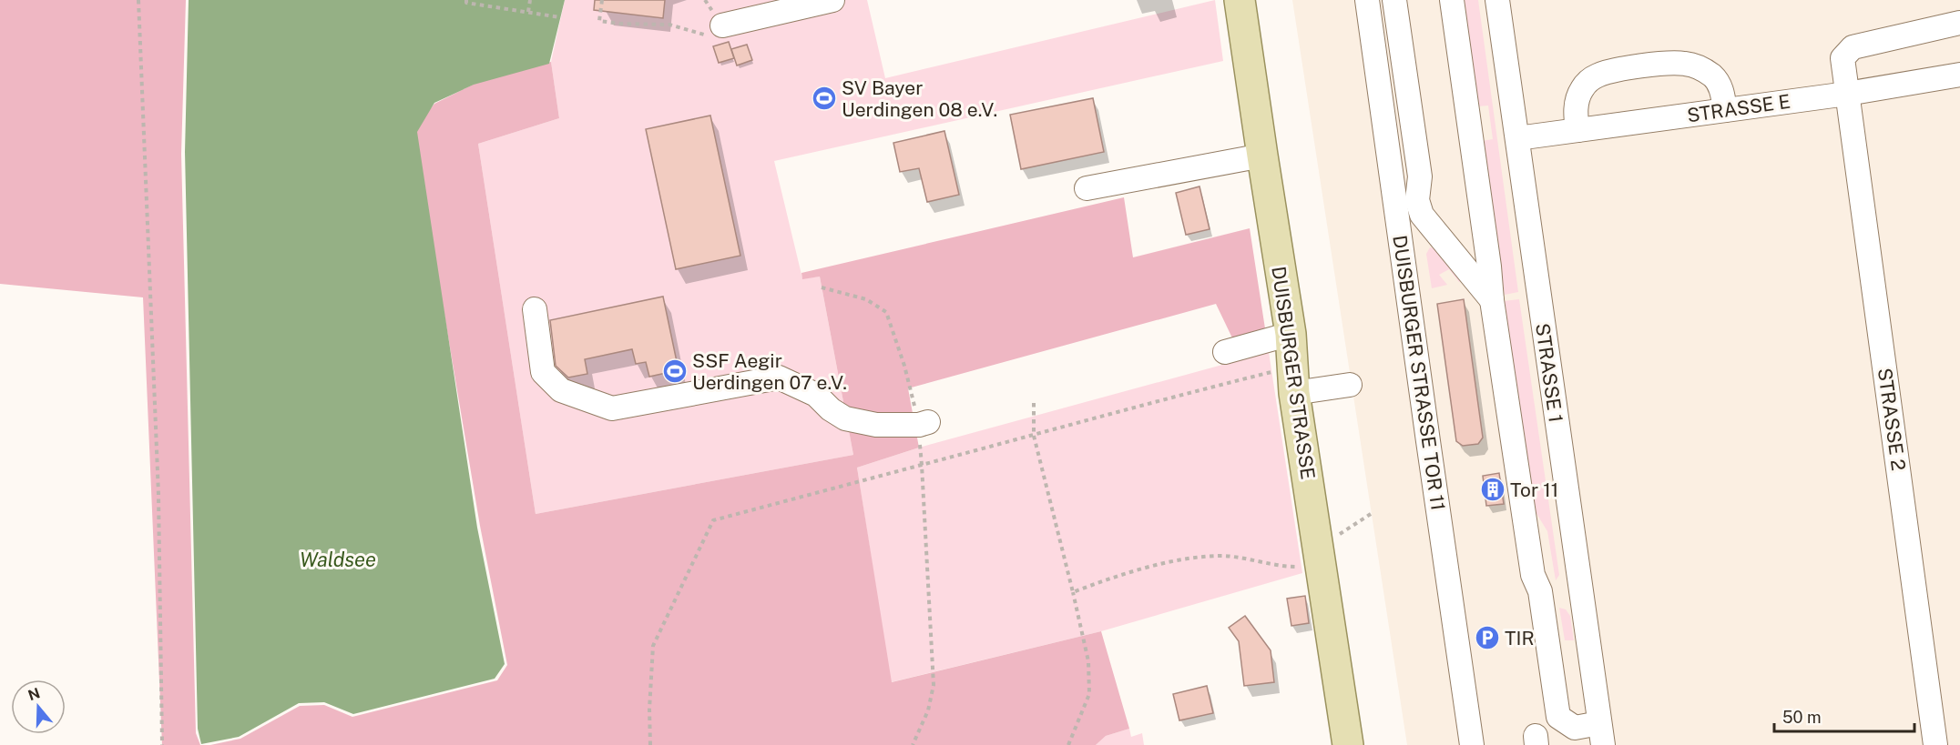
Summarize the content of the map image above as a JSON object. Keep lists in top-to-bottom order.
{
  "streets": {
    "main road": ["DUISBURGER STRASSE"],
    "lane": [
      "STRASSE E",
      "DUISBURGER STRASSE TOR 11",
      "STRASSE 1",
      "STRASSE 2"
    ]
  },
  "crossings": [
    ["STRASSE E", "STRASSE 1"],
    ["STRASSE E", "STRASSE 2"]
  ],
  "water": ["Waldsee"],
  "places": {
    "sports": ["SV Bayer Uerdingen 08 e.V.", "SSF Aegir Uerdingen 07 e.V."],
    "building": ["Tor 11"],
    "parking": ["TIR"]
  },
  "scale_bar": "50 m",
  "north": "top"
}
